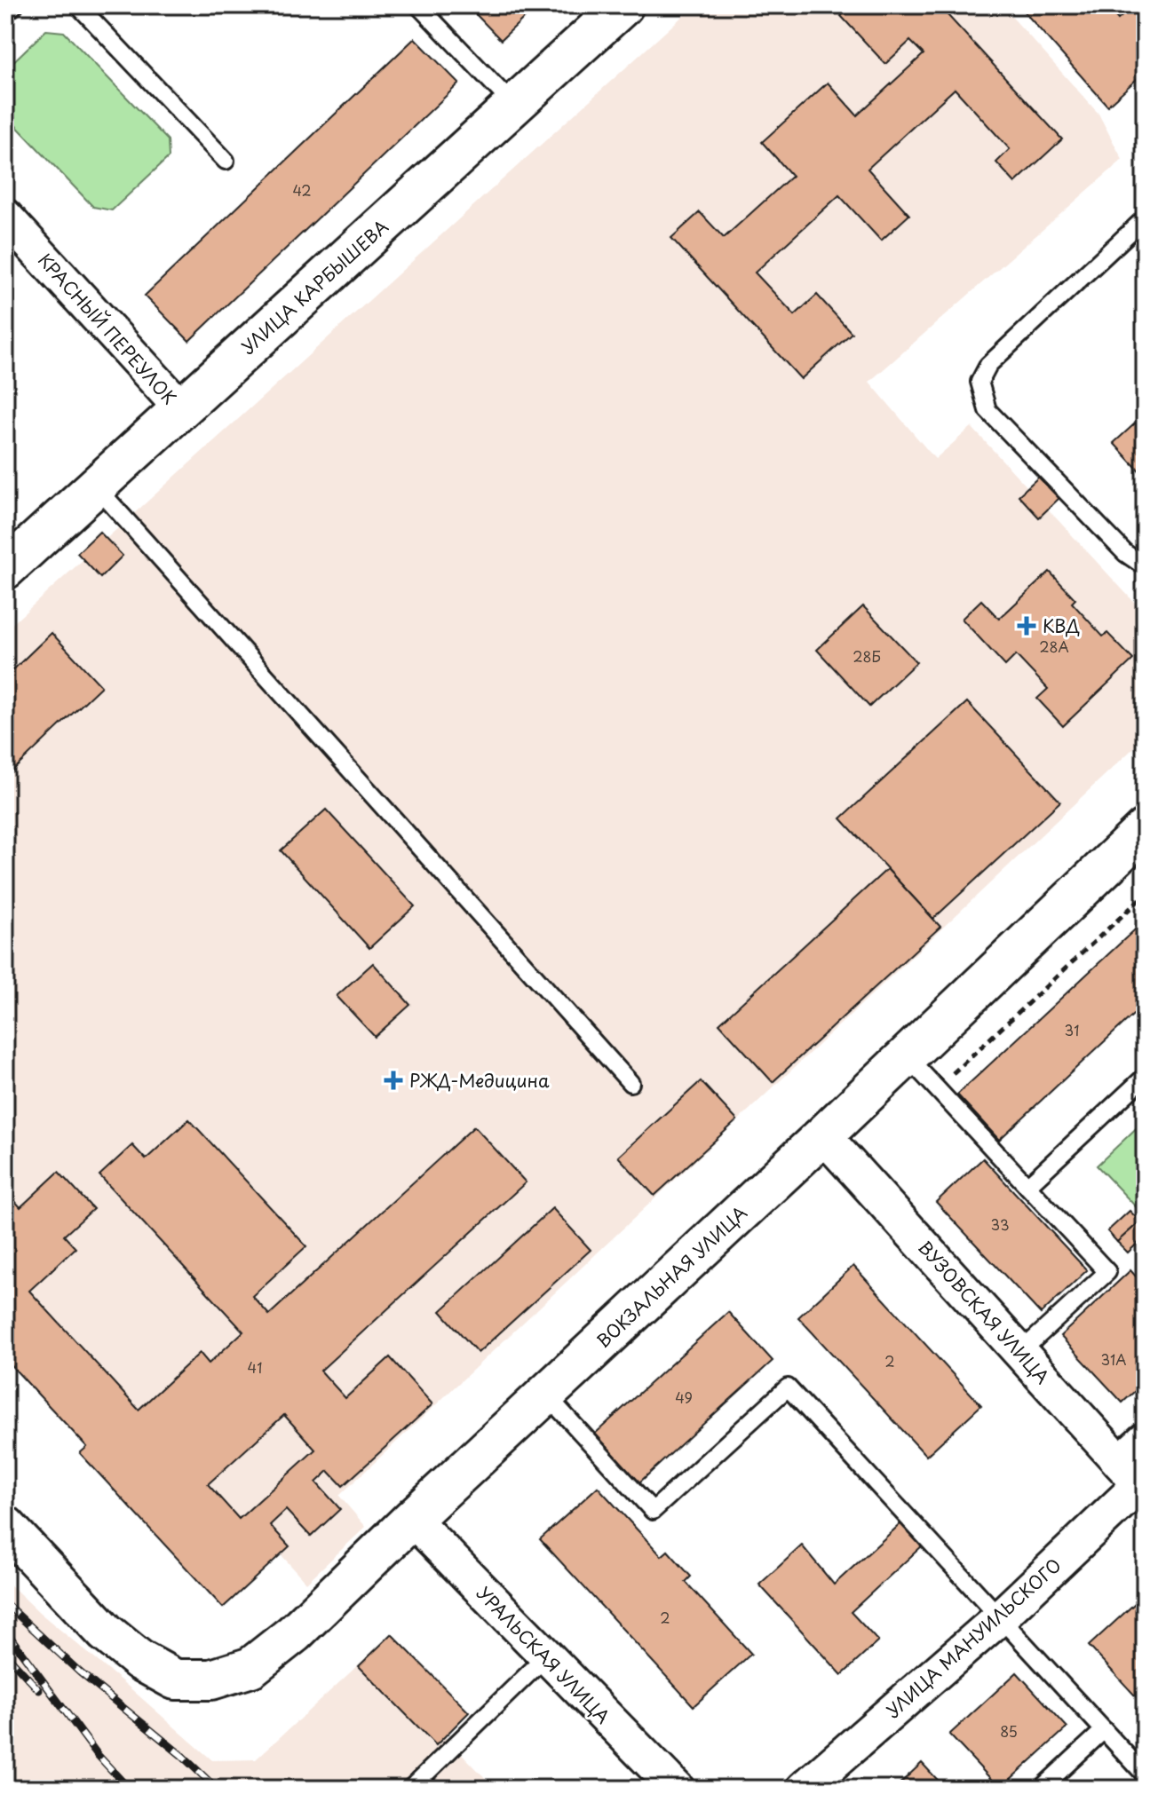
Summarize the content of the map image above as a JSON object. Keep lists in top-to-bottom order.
{
  "streets": {
    "street": [
      "УЛИЦА КАРБЫШЕВА",
      "КРАСНЫЙ ПЕРЕУЛОК",
      "ВОКЗАЛЬНАЯ УЛИЦА",
      "ВУЗОВСКАЯ УЛИЦА",
      "УЛИЦА МАНУИЛЬСКОГО",
      "УРАЛЬСКАЯ УЛИЦА"
    ]
  },
  "crossings": [
    ["УЛИЦА КАРБЫШЕВА", "КРАСНЫЙ ПЕРЕУЛОК"],
    ["ВОКЗАЛЬНАЯ УЛИЦА", "ВУЗОВСКАЯ УЛИЦА"],
    ["ВОКЗАЛЬНАЯ УЛИЦА", "УРАЛЬСКАЯ УЛИЦА"],
    ["ВУЗОВСКАЯ УЛИЦА", "УЛИЦА МАНУИЛЬСКОГО"]
  ],
  "places": {
    "health": ["КВД", "РЖД-Медицина"]
  },
  "house_numbers": [
    "42",
    "28А",
    "28Б",
    "31",
    "33",
    "31А",
    "2",
    "41",
    "49",
    "2",
    "85"
  ]
}
